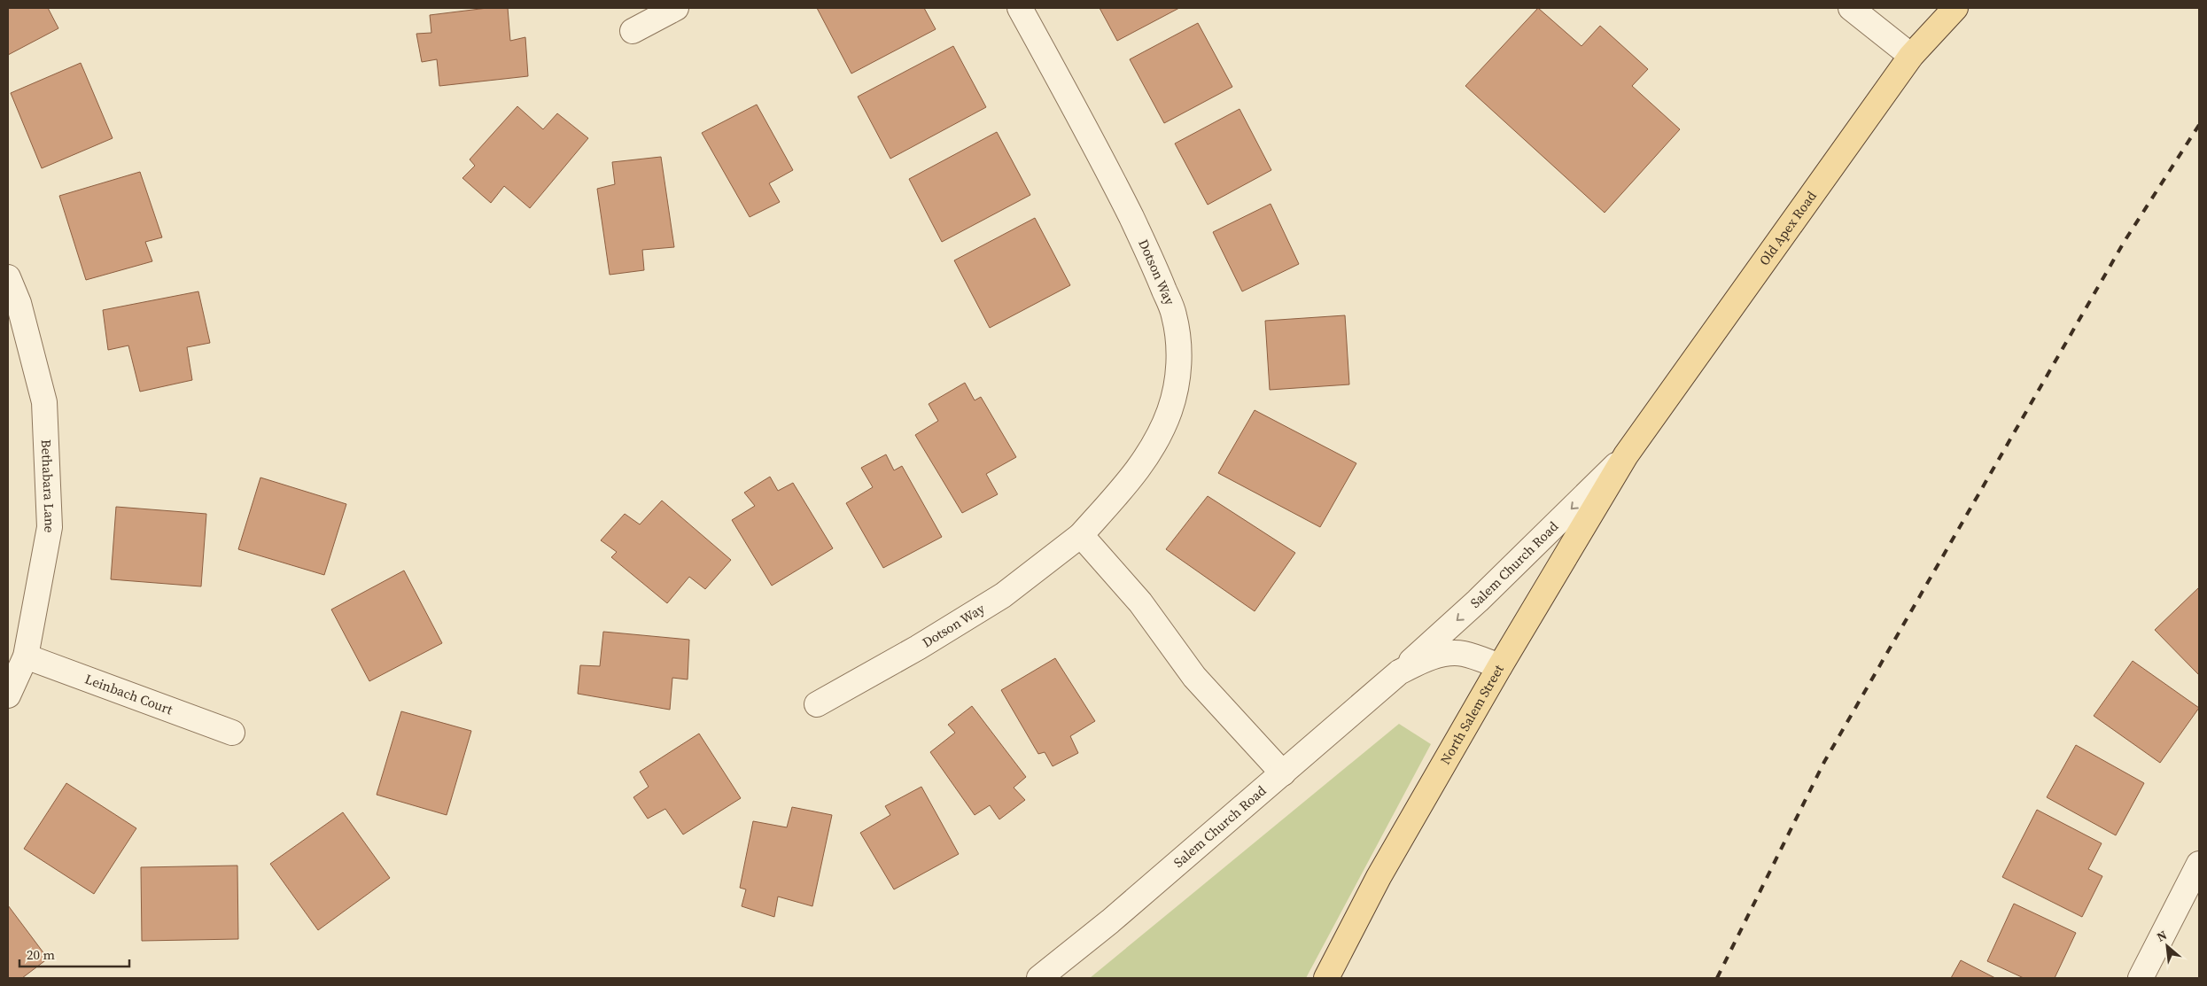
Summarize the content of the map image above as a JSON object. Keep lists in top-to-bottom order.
{
  "streets": {
    "main road": ["Old Apex Road", "North Salem Street"],
    "street": [
      "Dotson Way",
      "Bethabara Lane",
      "Salem Church Road",
      "Leinbach Court"
    ]
  },
  "crossings": [
    ["Old Apex Road", "Salem Church Road"],
    ["Old Apex Road", "North Salem Street"],
    ["Bethabara Lane", "Leinbach Court"],
    ["Salem Church Road", "North Salem Street"]
  ],
  "one_way": ["Salem Church Road"],
  "scale_bar": "20 m",
  "north": "top left"
}
